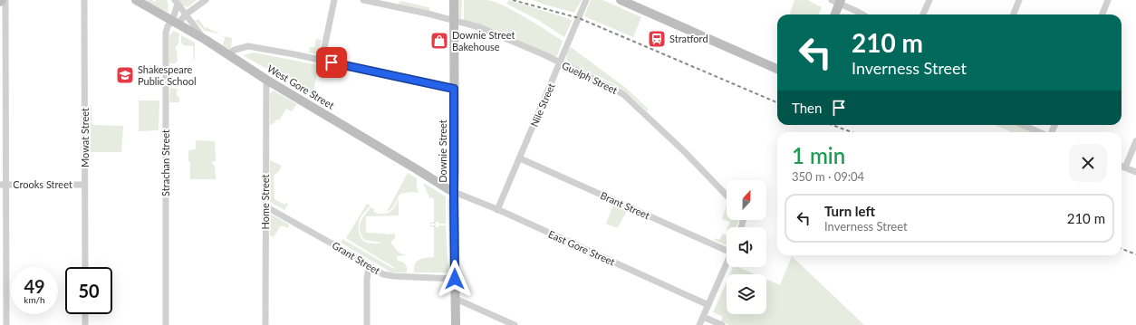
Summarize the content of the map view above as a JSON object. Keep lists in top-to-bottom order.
{
  "streets": {
    "street": [
      "Guelph Street",
      "West Gore Street",
      "Nile Street",
      "Mowat Street",
      "Downie Street",
      "Strachan Street",
      "Crooks Street",
      "Home Street",
      "Brant Street",
      "East Gore Street",
      "Grant Street"
    ]
  },
  "crossings": [
    ["Guelph Street", "Nile Street"],
    ["Guelph Street", "Downie Street"],
    ["West Gore Street", "Downie Street"],
    ["West Gore Street", "Strachan Street"],
    ["West Gore Street", "Home Street"],
    ["West Gore Street", "East Gore Street"],
    ["Nile Street", "Brant Street"],
    ["Nile Street", "East Gore Street"],
    ["Mowat Street", "Crooks Street"],
    ["Downie Street", "East Gore Street"],
    ["Downie Street", "Grant Street"],
    ["Home Street", "Grant Street"]
  ],
  "places": {
    "station": ["Stratford"],
    "shop": ["Downie Street Bakehouse"],
    "school or university": ["Shakespeare Public School"]
  },
  "north": "top",
  "page": {
    "turn": ["210 m", "Inverness Street"],
    "then": "Then",
    "heading": ["1 min", "350 m · 09:04"],
    "list": [
      {
        "name": "Turn left",
        "note": "Inverness Street",
        "value": "210 m"
      }
    ],
    "speed": "49 km/h",
    "limit": "50"
  }
}
